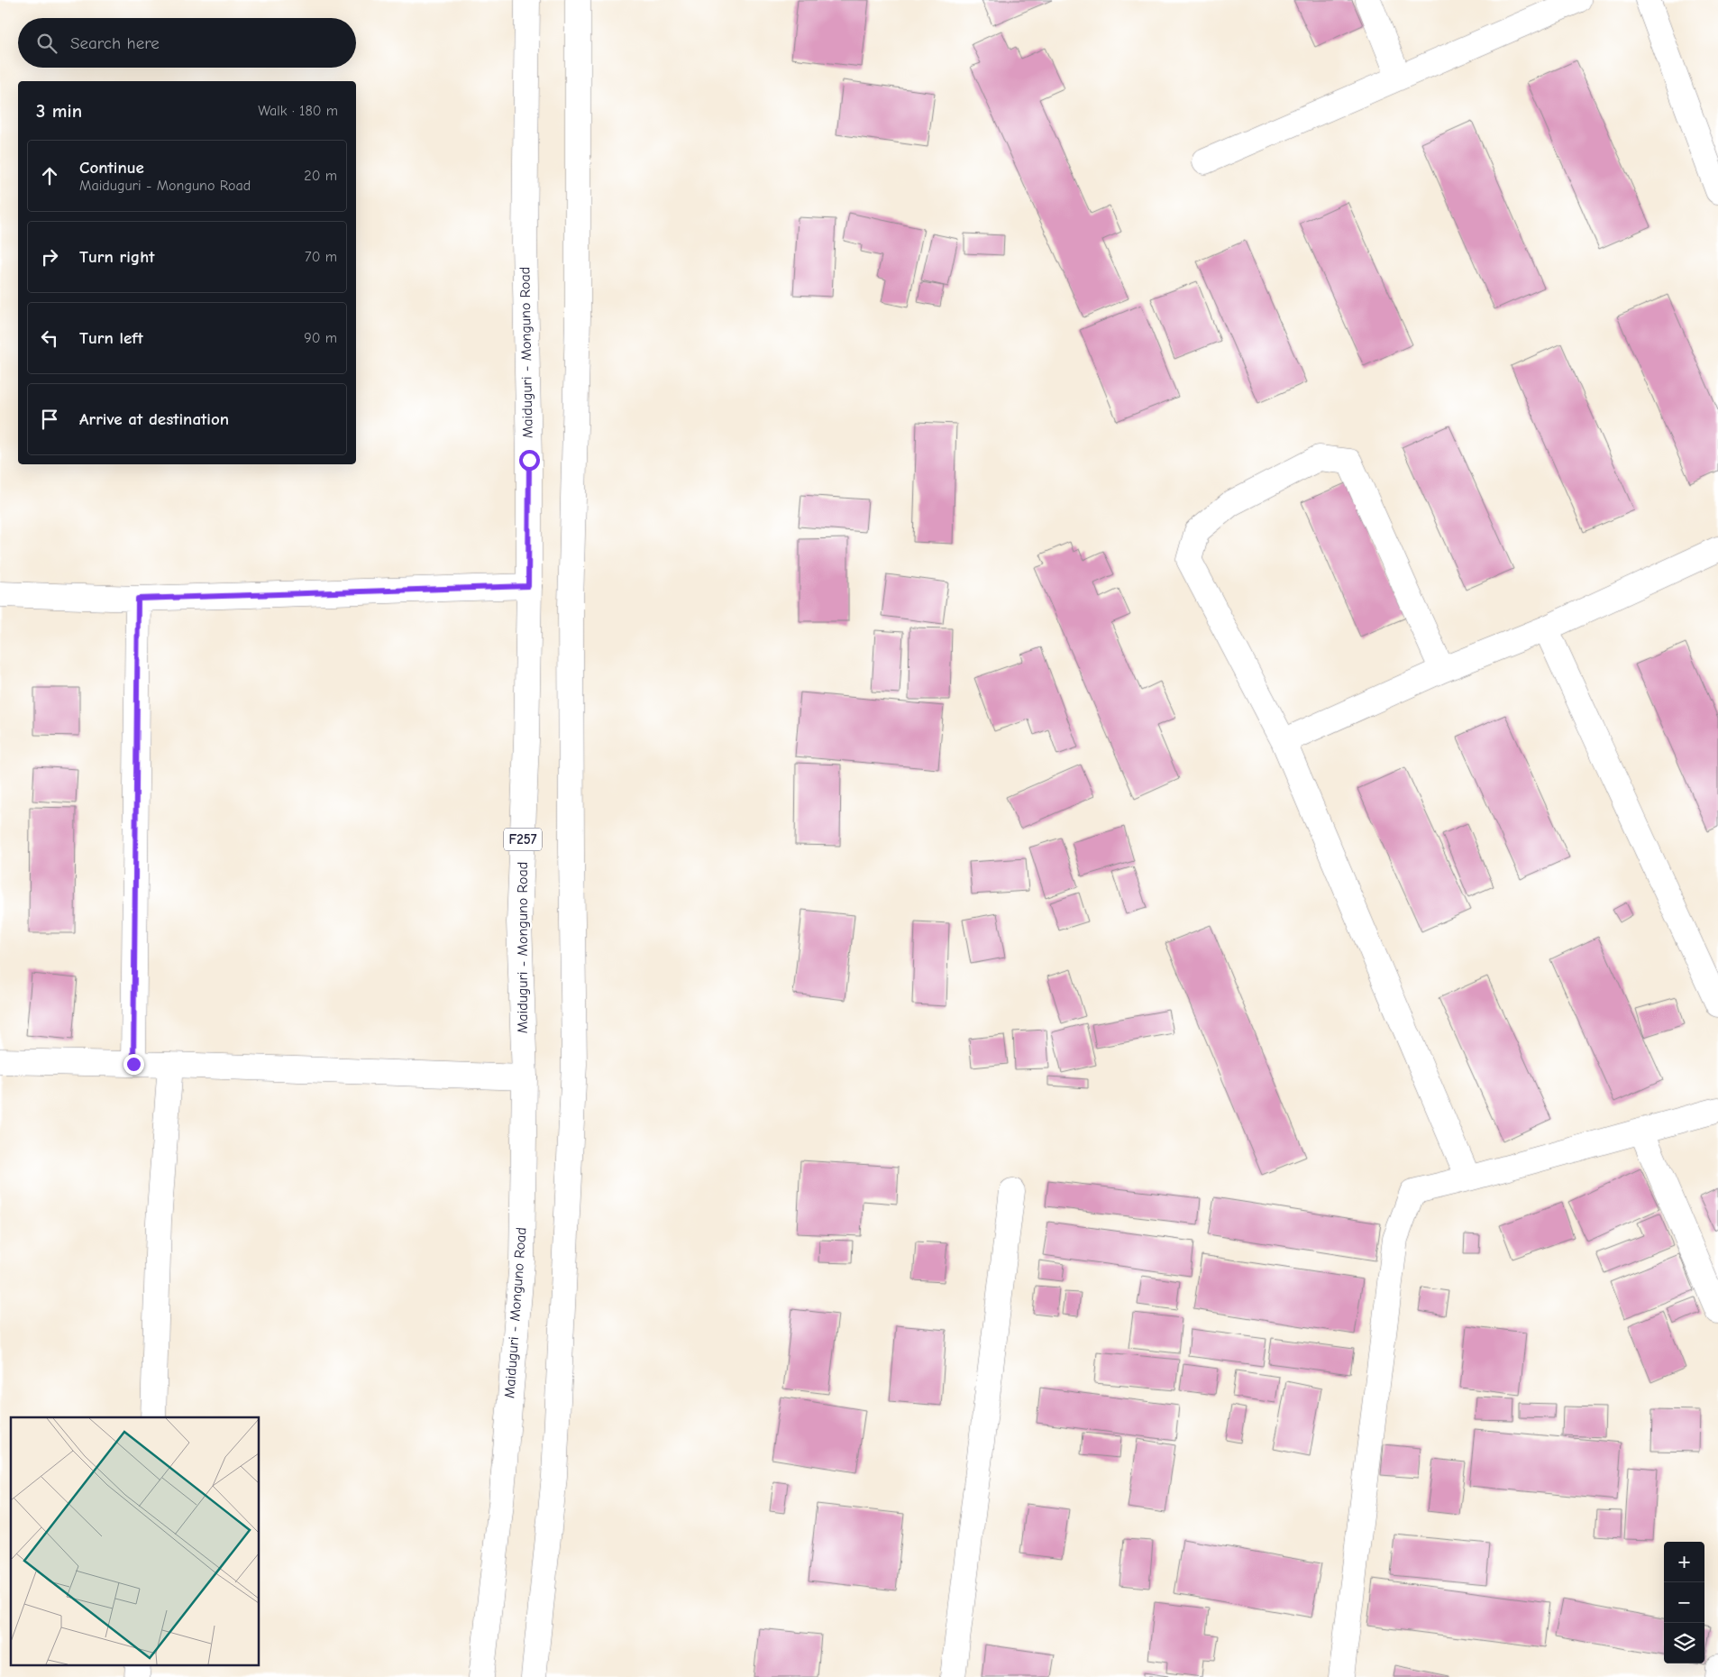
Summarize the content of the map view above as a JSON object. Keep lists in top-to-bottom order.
{
  "streets": {
    "street": ["Maiduguri - Monguno Road", "F257"]
  },
  "page": {
    "search": "Search here",
    "heading": ["3 min", "Walk · 180 m"],
    "list": [
      ["Continue", "Maiduguri - Monguno Road", "20 m"],
      ["Turn right", "70 m"],
      ["Turn left", "90 m"],
      "Arrive at destination"
    ],
    "map_buttons": ["+", "−"]
  }
}
